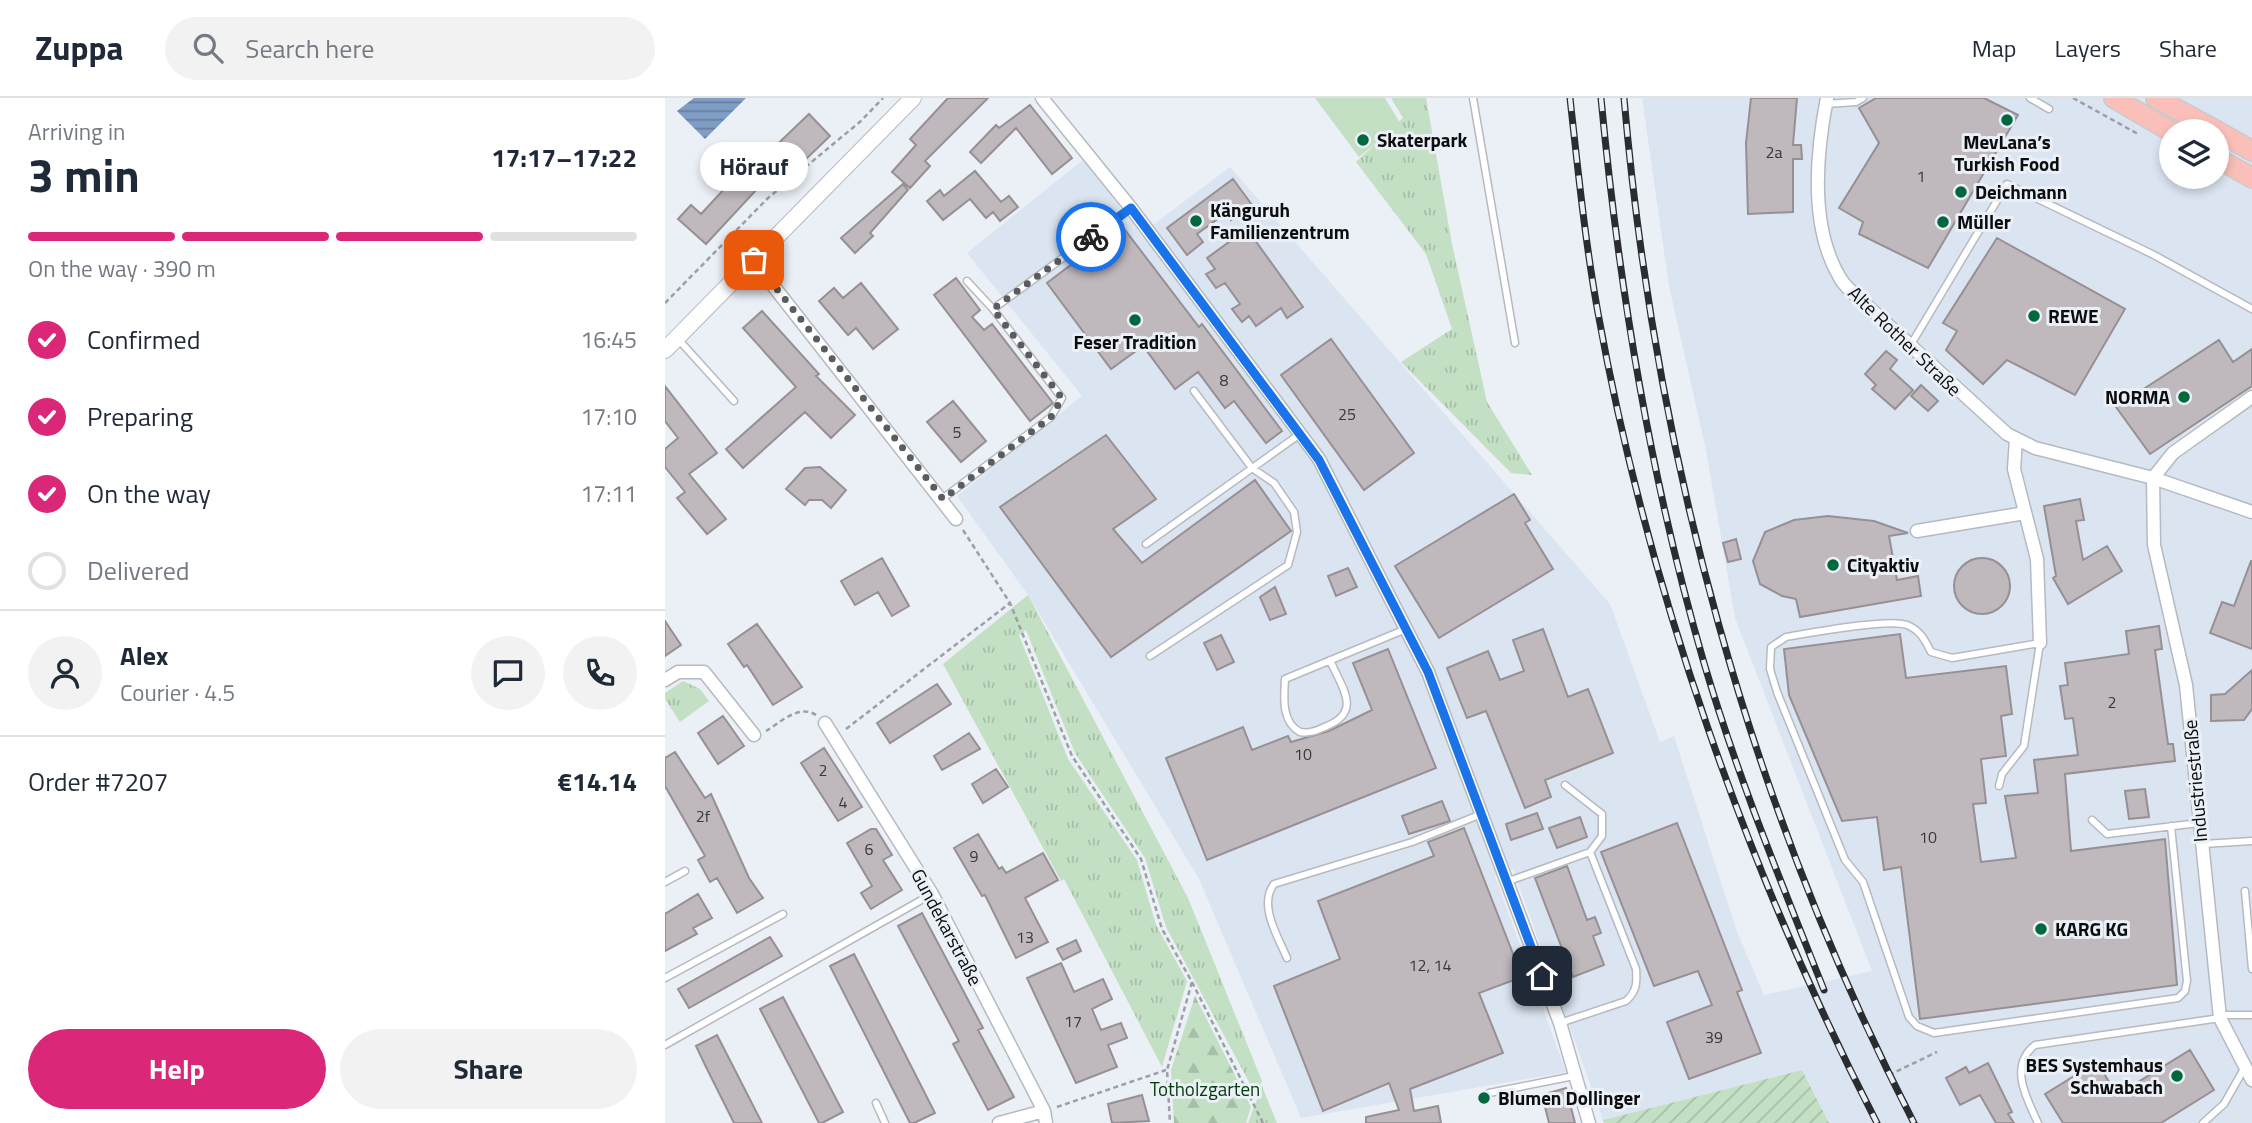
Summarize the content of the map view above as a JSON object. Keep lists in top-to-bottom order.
{
  "streets": {
    "street": ["Alte Rother Straße", "Industriestraße", "Gundekarstraße"]
  },
  "crossings": [
    ["Alte Rother Straße", "Industriestraße"]
  ],
  "parks": ["Totholzgarten"],
  "places": [
    "MevLana’s Turkish Food",
    "Skaterpark",
    "Deichmann",
    "Känguruh Familienzentrum",
    "Müller",
    "Hörauf",
    "REWE",
    "Feser Tradition",
    "NORMA",
    "Cityaktiv",
    "KARG KG",
    "BES Systemhaus Schwabach",
    "Blumen Dollinger"
  ],
  "house_numbers": [
    "2a",
    "1",
    "8",
    "25",
    "5",
    "2",
    "10",
    "2",
    "4",
    "2f",
    "10",
    "6",
    "9",
    "13",
    "12, 14",
    "17",
    "39"
  ],
  "page": {
    "header": "Zuppa",
    "search": "Search here",
    "nav": ["Map", "Layers", "Share"],
    "heading": ["3 min", "Arriving in", "17:17–17:22"],
    "panel": [
      "Alex",
      "Courier · 4.5",
      "Order #7207",
      "€14.14"
    ],
    "bubble": "Hörauf",
    "bar": "On the way · 390 m",
    "list": [
      ["Confirmed", "16:45"],
      ["Preparing", "17:10"],
      ["On the way", "17:11"],
      "Delivered"
    ],
    "buttons": ["Help", "Share"]
  }
}
